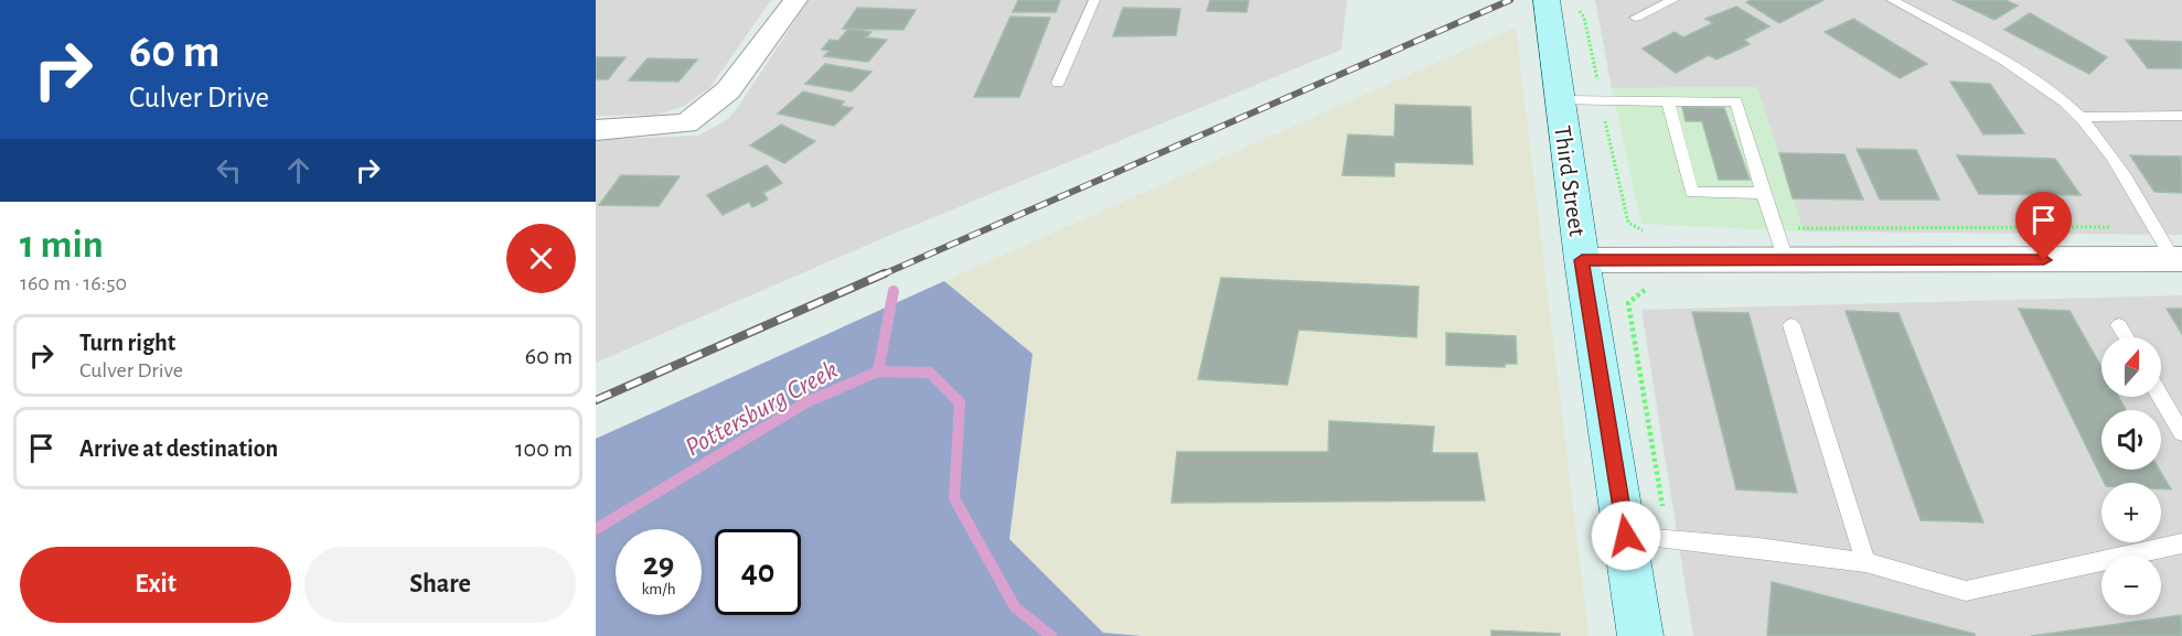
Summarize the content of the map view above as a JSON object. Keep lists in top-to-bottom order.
{
  "streets": {
    "street": ["Third Street"]
  },
  "water": ["Pottersburg Creek"],
  "north": "top",
  "page": {
    "turn": ["60 m", "Culver Drive"],
    "heading": ["1 min", "160 m · 16:50"],
    "list": [
      {
        "name": "Turn right",
        "note": "Culver Drive",
        "value": "60 m"
      },
      {
        "name": "Arrive at destination",
        "value": "100 m"
      }
    ],
    "map_buttons": ["+", "−"],
    "speed": "29 km/h",
    "limit": "40",
    "buttons": ["Exit", "Share"]
  }
}
